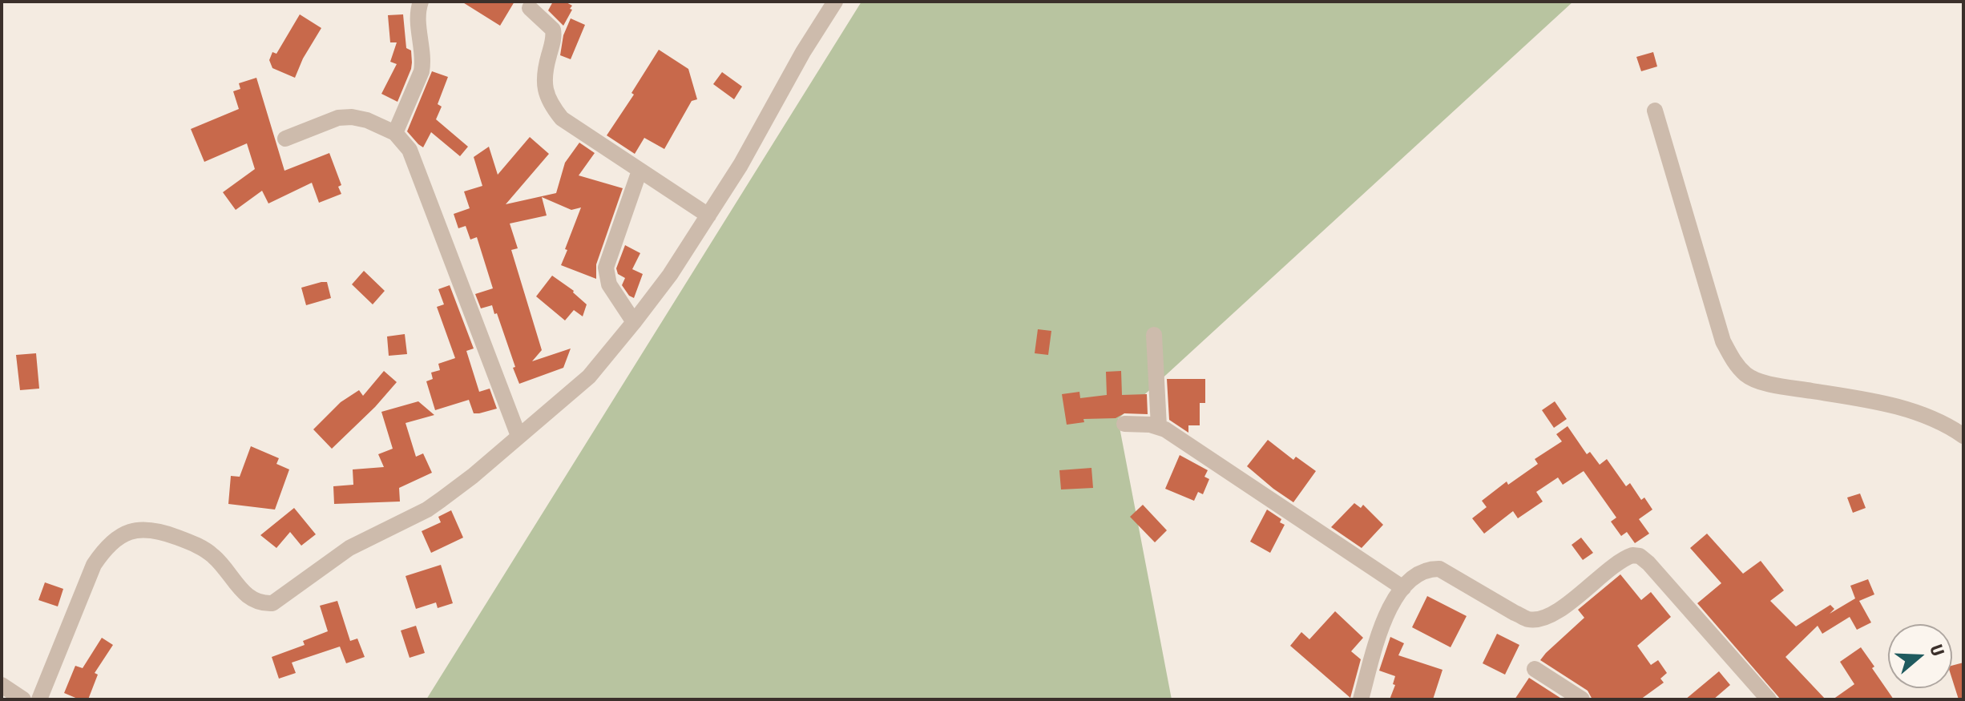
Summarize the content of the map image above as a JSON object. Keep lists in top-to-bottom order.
{
  "north": "right"
}
